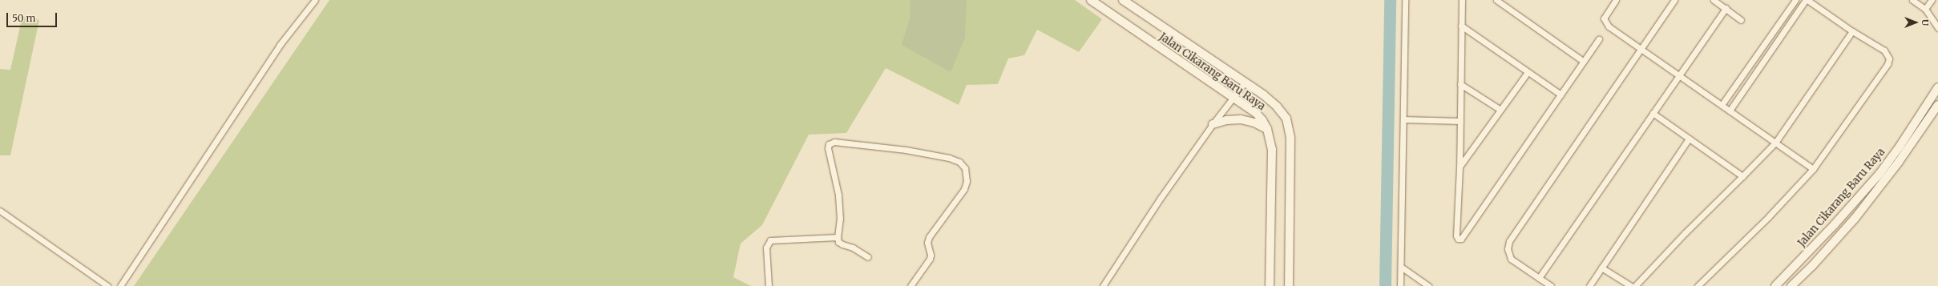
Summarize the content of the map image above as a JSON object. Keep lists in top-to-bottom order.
{
  "streets": {
    "main road": ["Jalan Cikarang Baru Raya"]
  },
  "scale_bar": "50 m",
  "north": "right"
}
